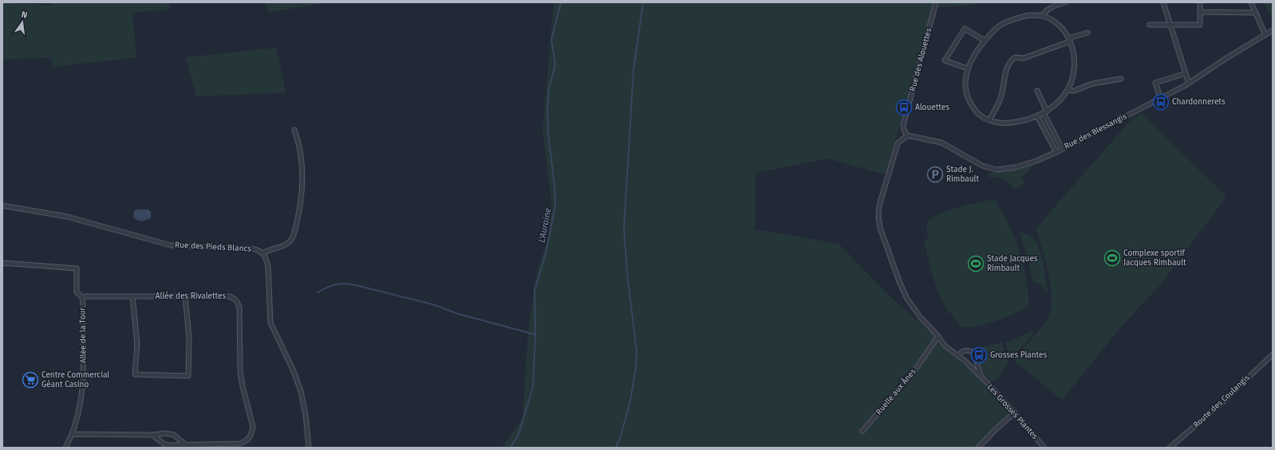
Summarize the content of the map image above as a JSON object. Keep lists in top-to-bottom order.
{
  "streets": {
    "street": [
      "Rue des Alouettes",
      "Rue des Blessangis",
      "Rue des Pieds Blancs",
      "Allée des Rivalettes",
      "Allée de la Tour",
      "Ruelle aux Ânes",
      "Route des Coulangis",
      "Les Grosses Plantes"
    ]
  },
  "crossings": [
    ["Rue des Alouettes", "Rue des Blessangis"],
    ["Rue des Alouettes", "Les Grosses Plantes"],
    ["Rue des Blessangis", "Les Grosses Plantes"],
    ["Allée des Rivalettes", "Allée de la Tour"],
    ["Ruelle aux Ânes", "Les Grosses Plantes"]
  ],
  "water": ["L'Auraine"],
  "places": {
    "bus stop": ["Chardonnerets", "Alouettes", "Grosses Plantes"],
    "parking": ["Stade J. Rimbault"],
    "sports": ["Complexe sportif Jacques Rimbault", "Stade Jacques Rimbault"],
    "supermarket": ["Centre Commercial Géant Casino"]
  },
  "north": "top"
}
